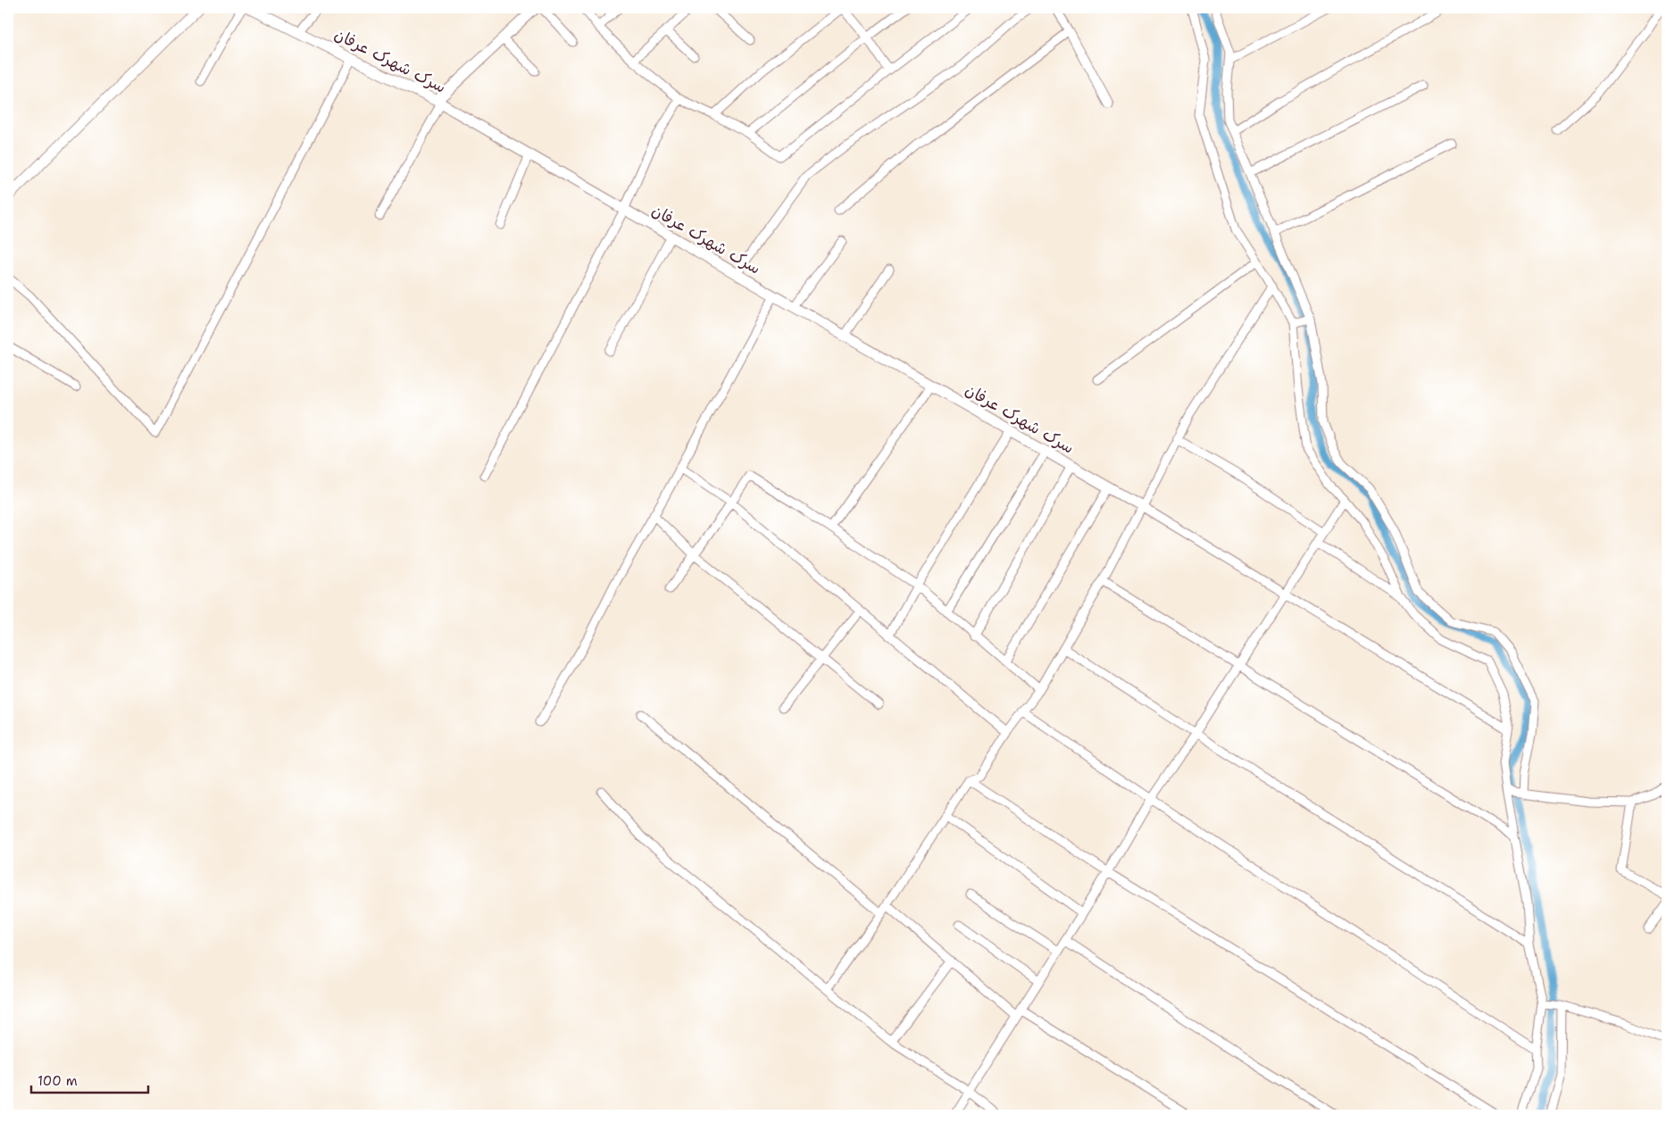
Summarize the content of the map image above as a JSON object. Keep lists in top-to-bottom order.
{
  "streets": {
    "street": ["سرک شهرک عرفان"]
  },
  "scale_bar": "100 m"
}
